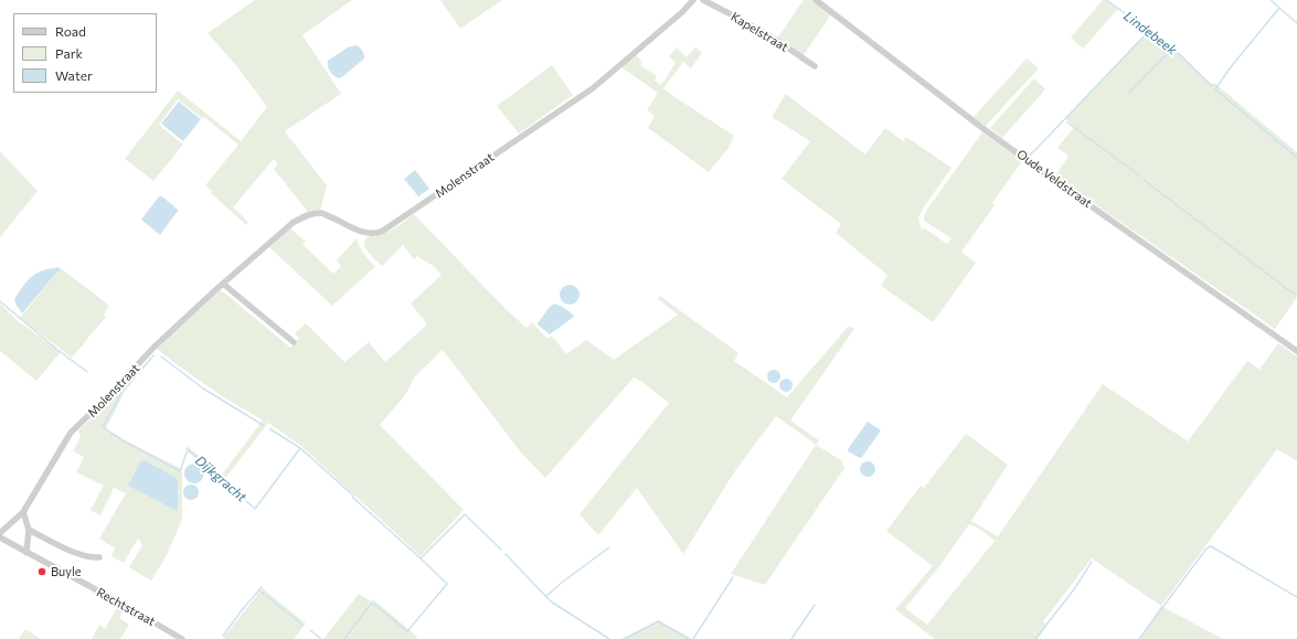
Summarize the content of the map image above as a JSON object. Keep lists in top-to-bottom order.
{
  "streets": {
    "street": [
      "Kapelstraat",
      "Molenstraat",
      "Oude Veldstraat",
      "Rechtstraat"
    ]
  },
  "water": ["Lindebeek", "Dijkgracht"],
  "places": ["Buyle"],
  "legend": ["Road", "Park", "Water"]
}
